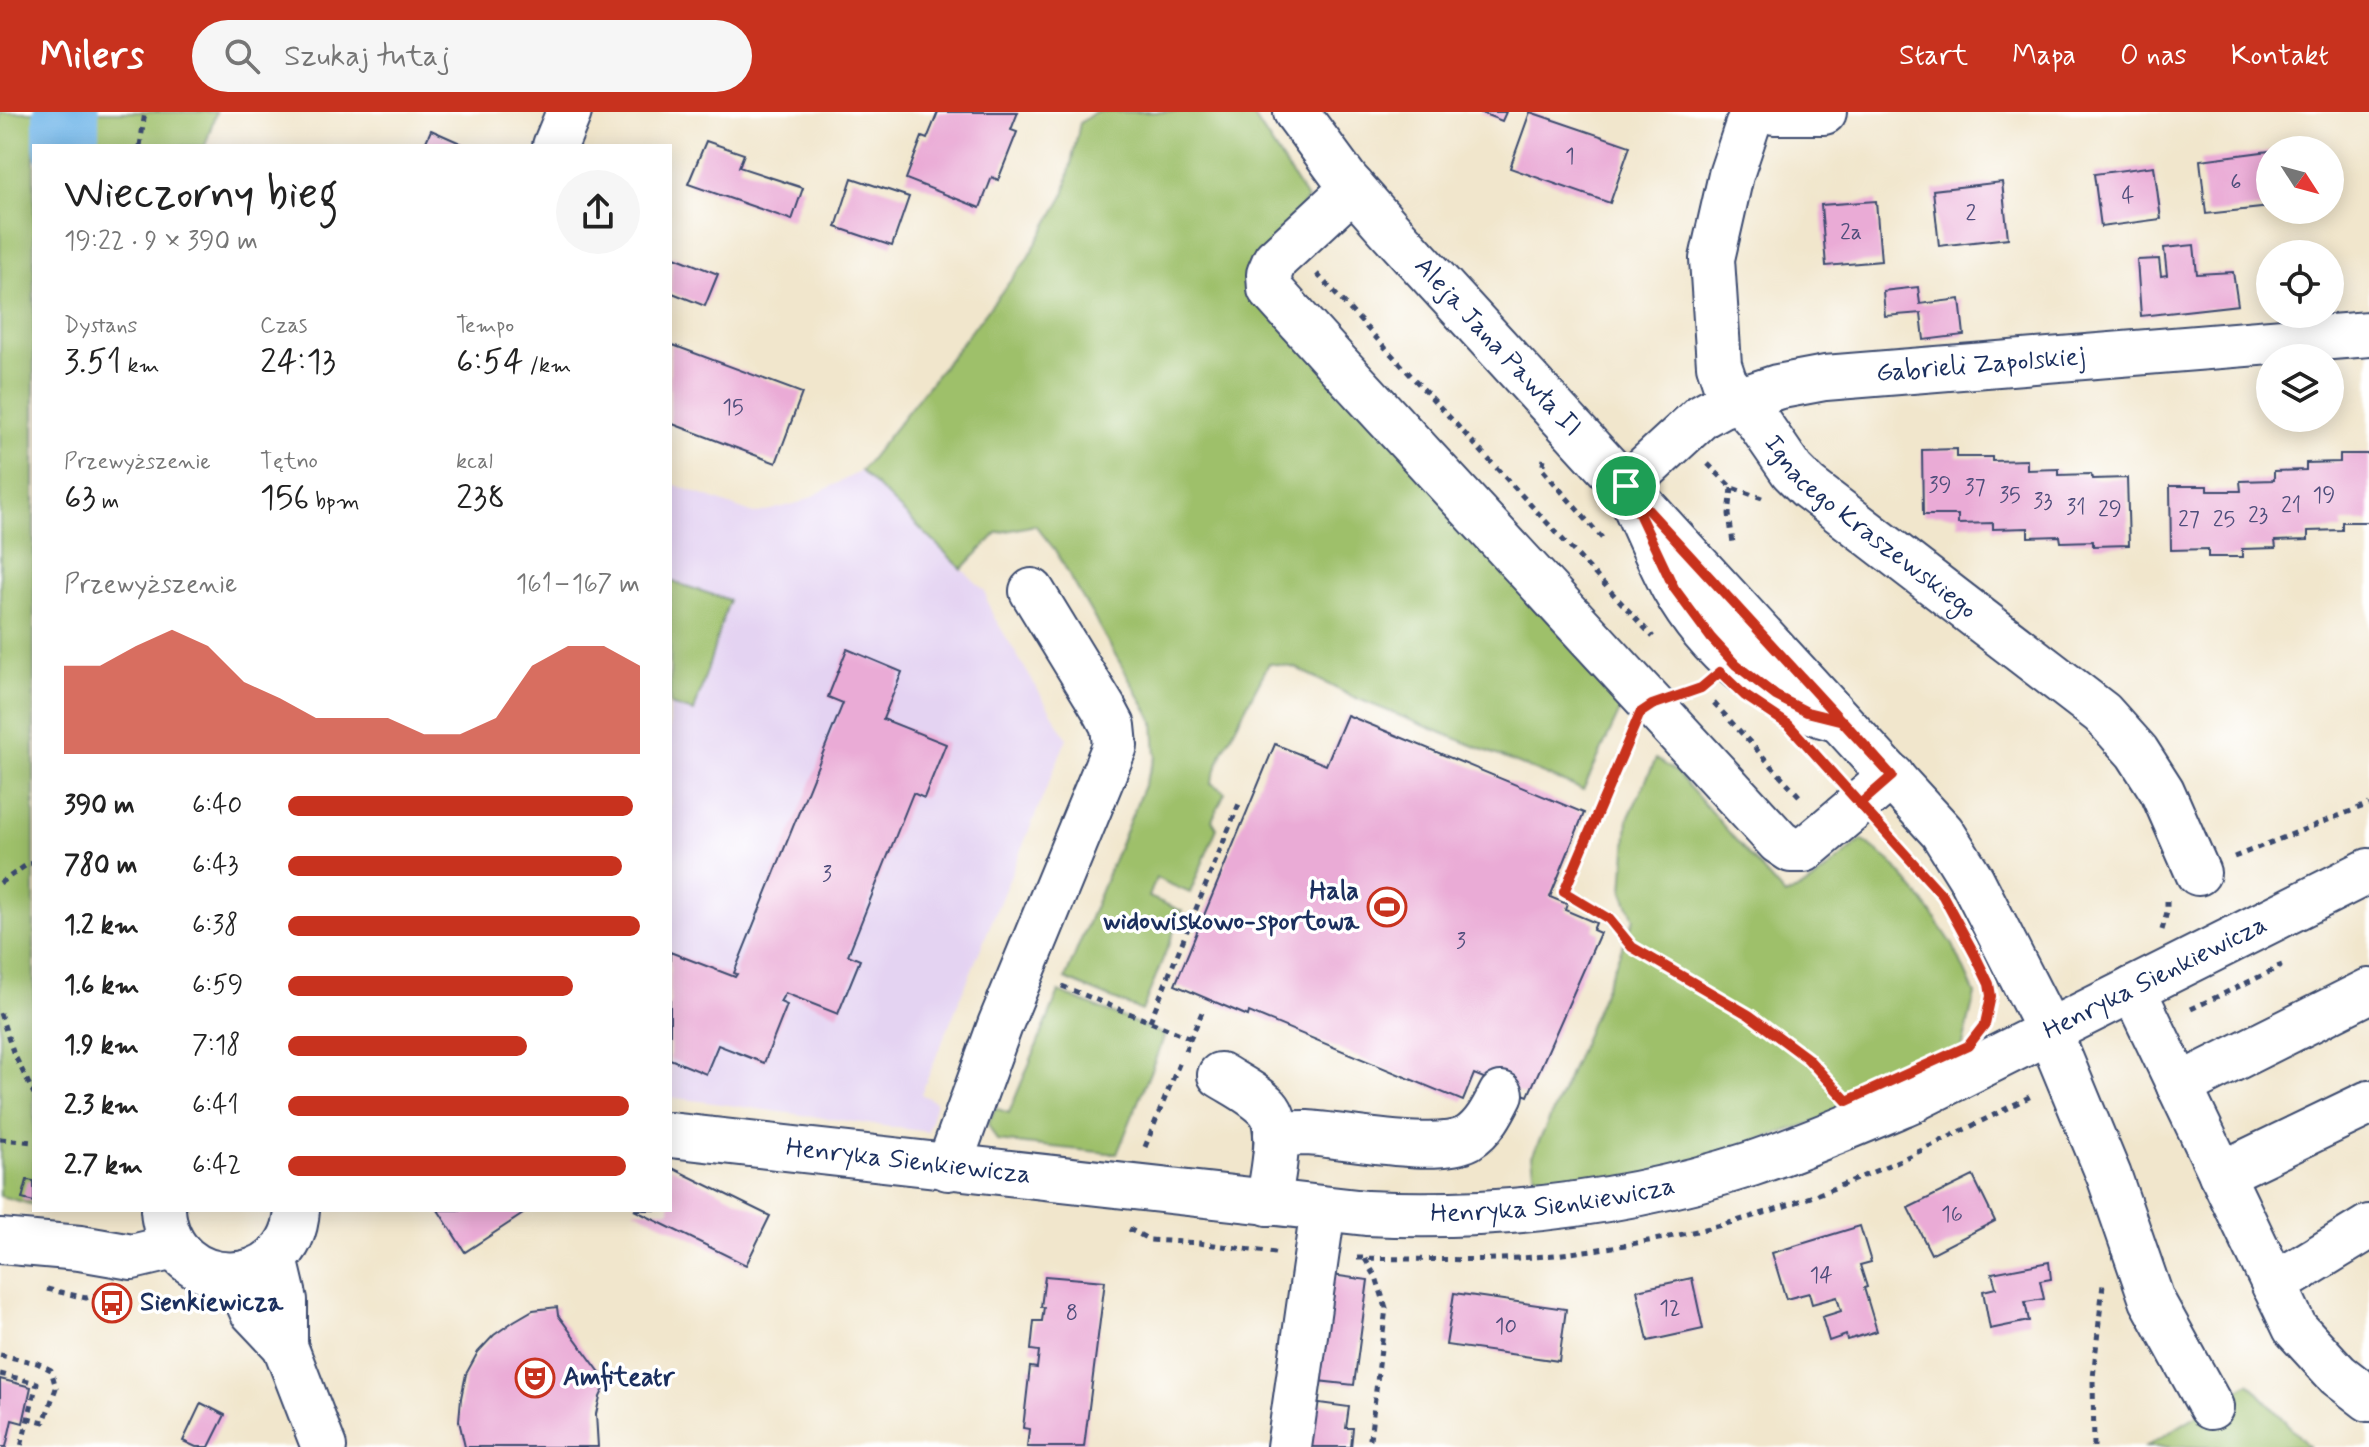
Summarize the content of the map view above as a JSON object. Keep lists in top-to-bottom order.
{
  "streets": {
    "street": [
      "Aleja Jana Pawła II",
      "Gabrieli Zapolskiej",
      "Ignacego Kraszewskiego",
      "Henryka Sienkiewicza"
    ]
  },
  "crossings": [
    ["Aleja Jana Pawła II", "Gabrieli Zapolskiej"],
    ["Aleja Jana Pawła II", "Henryka Sienkiewicza"],
    ["Gabrieli Zapolskiej", "Ignacego Kraszewskiego"]
  ],
  "places": {
    "sports": ["Hala widowiskowo-sportowa"],
    "bus stop": ["Sienkiewicza"],
    "theatre": ["Amfiteatr"]
  },
  "house_numbers": [
    "1",
    "6",
    "4",
    "2",
    "2a",
    "15",
    "39",
    "37",
    "35",
    "19",
    "33",
    "21",
    "31",
    "29",
    "23",
    "27",
    "25",
    "3",
    "3",
    "16",
    "14",
    "12",
    "8",
    "10"
  ],
  "north": "bottom right",
  "page": {
    "header": "Milers",
    "search": "Szukaj tutaj",
    "nav": [
      "Start",
      "Mapa",
      "O nas",
      "Kontakt"
    ],
    "heading": ["Wieczorny bieg", "19:22 · 9 × 390 m"],
    "stats": [
      ["Dystans", "3.51 km"],
      ["Czas", "24:13"],
      ["Tempo", "6:54 /km"],
      ["Przewyższenie", "63 m"],
      ["Tętno", "156 bpm"],
      ["kcal", "238"]
    ],
    "chart": ["Przewyższenie", "161–167 m"],
    "list": [
      {
        "name": "390 m",
        "note": "6:40"
      },
      {
        "name": "780 m",
        "note": "6:43"
      },
      {
        "name": "1.2 km",
        "note": "6:38"
      },
      {
        "name": "1.6 km",
        "note": "6:59"
      },
      {
        "name": "1.9 km",
        "note": "7:18"
      },
      {
        "name": "2.3 km",
        "note": "6:41"
      },
      {
        "name": "2.7 km",
        "note": "6:42"
      }
    ]
  }
}
